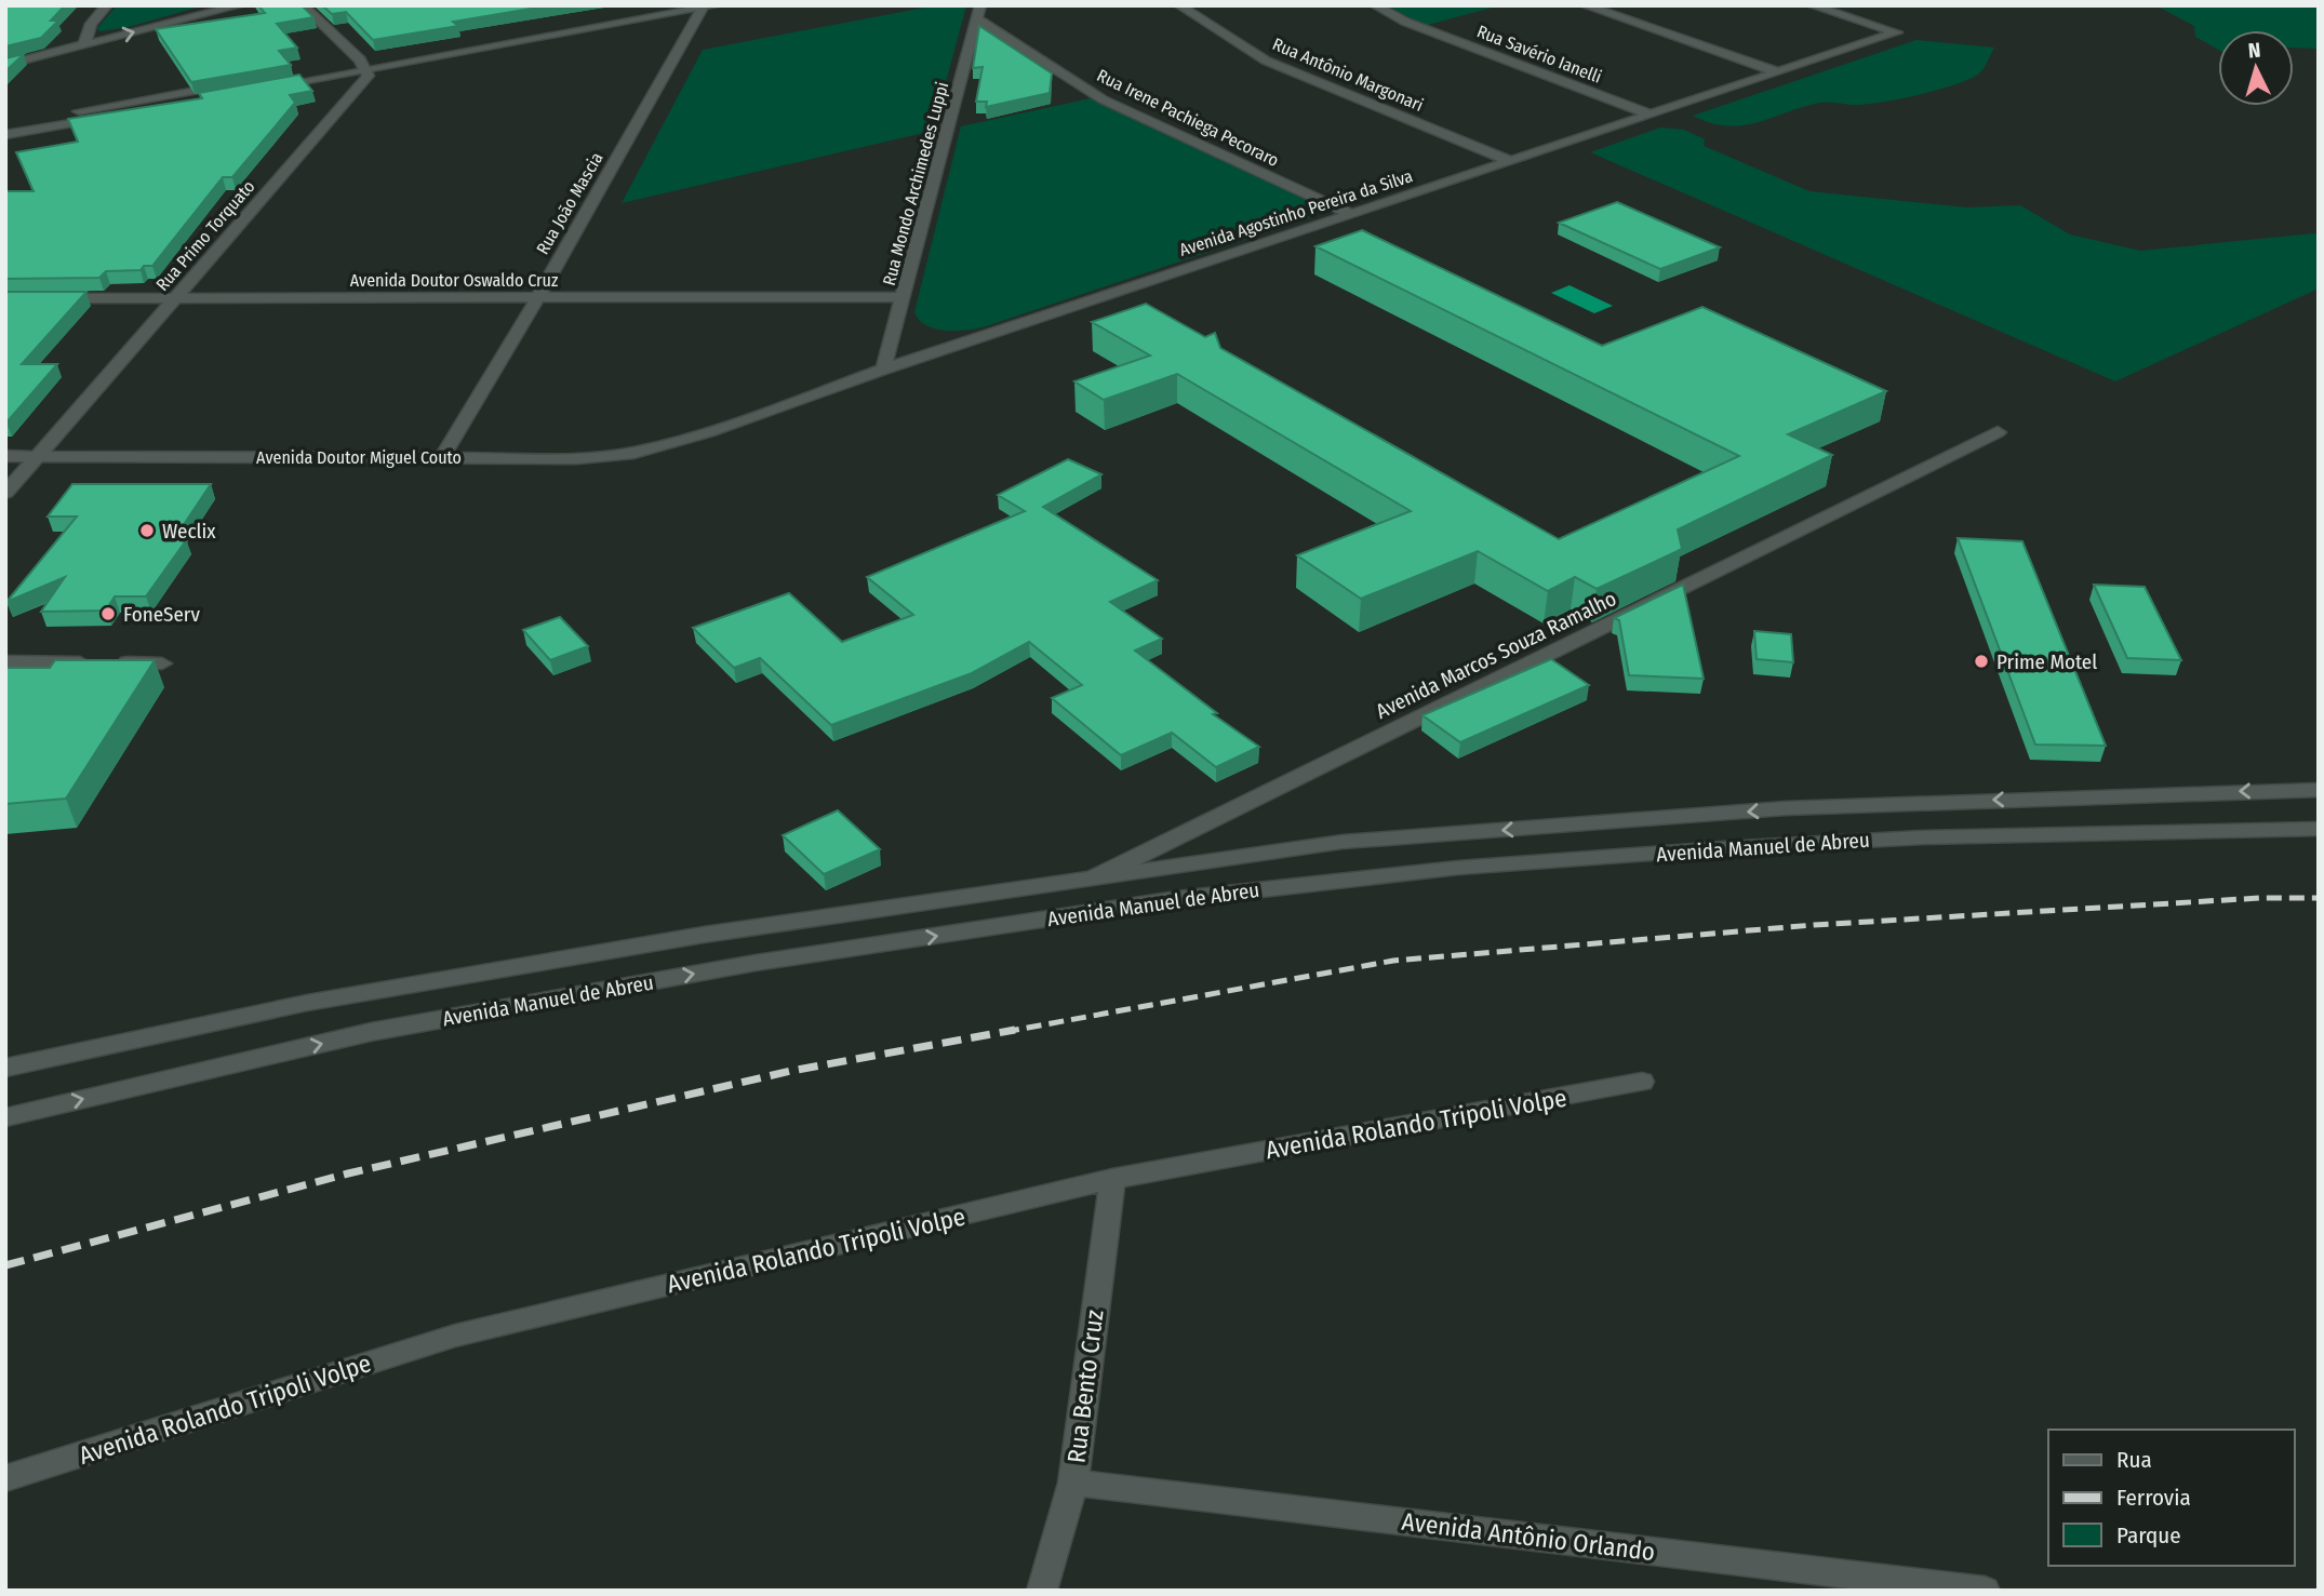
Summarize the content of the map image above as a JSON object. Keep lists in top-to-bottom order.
{
  "streets": {
    "street": [
      "Rua Savério Ianelli",
      "Rua Antônio Margonari",
      "Rua Irene Pachiega Pecoraro",
      "Rua Mondo Archimedes Luppi",
      "Rua João Mascia",
      "Avenida Agostinho Pereira da Silva",
      "Rua Primo Torquato",
      "Avenida Doutor Oswaldo Cruz",
      "Avenida Doutor Miguel Couto",
      "Avenida Marcos Souza Ramalho",
      "Avenida Manuel de Abreu",
      "Avenida Rolando Tripoli Volpe",
      "Rua Bento Cruz",
      "Avenida Antônio Orlando"
    ]
  },
  "crossings": [
    ["Rua Savério Ianelli", "Avenida Agostinho Pereira da Silva"],
    ["Rua Antônio Margonari", "Avenida Agostinho Pereira da Silva"],
    ["Rua Irene Pachiega Pecoraro", "Rua Mondo Archimedes Luppi"],
    ["Rua Irene Pachiega Pecoraro", "Avenida Agostinho Pereira da Silva"],
    ["Rua Mondo Archimedes Luppi", "Avenida Agostinho Pereira da Silva"],
    ["Rua Mondo Archimedes Luppi", "Avenida Doutor Oswaldo Cruz"],
    ["Rua João Mascia", "Avenida Doutor Oswaldo Cruz"],
    ["Rua João Mascia", "Avenida Doutor Miguel Couto"],
    ["Avenida Agostinho Pereira da Silva", "Avenida Doutor Miguel Couto"],
    ["Rua Primo Torquato", "Avenida Doutor Oswaldo Cruz"],
    ["Rua Primo Torquato", "Avenida Doutor Miguel Couto"],
    ["Avenida Marcos Souza Ramalho", "Avenida Manuel de Abreu"],
    ["Avenida Rolando Tripoli Volpe", "Rua Bento Cruz"],
    ["Rua Bento Cruz", "Avenida Antônio Orlando"]
  ],
  "places": ["Weclix", "FoneServ", "Prime Motel"],
  "legend": ["Rua", "Ferrovia", "Parque"],
  "north": "top"
}
